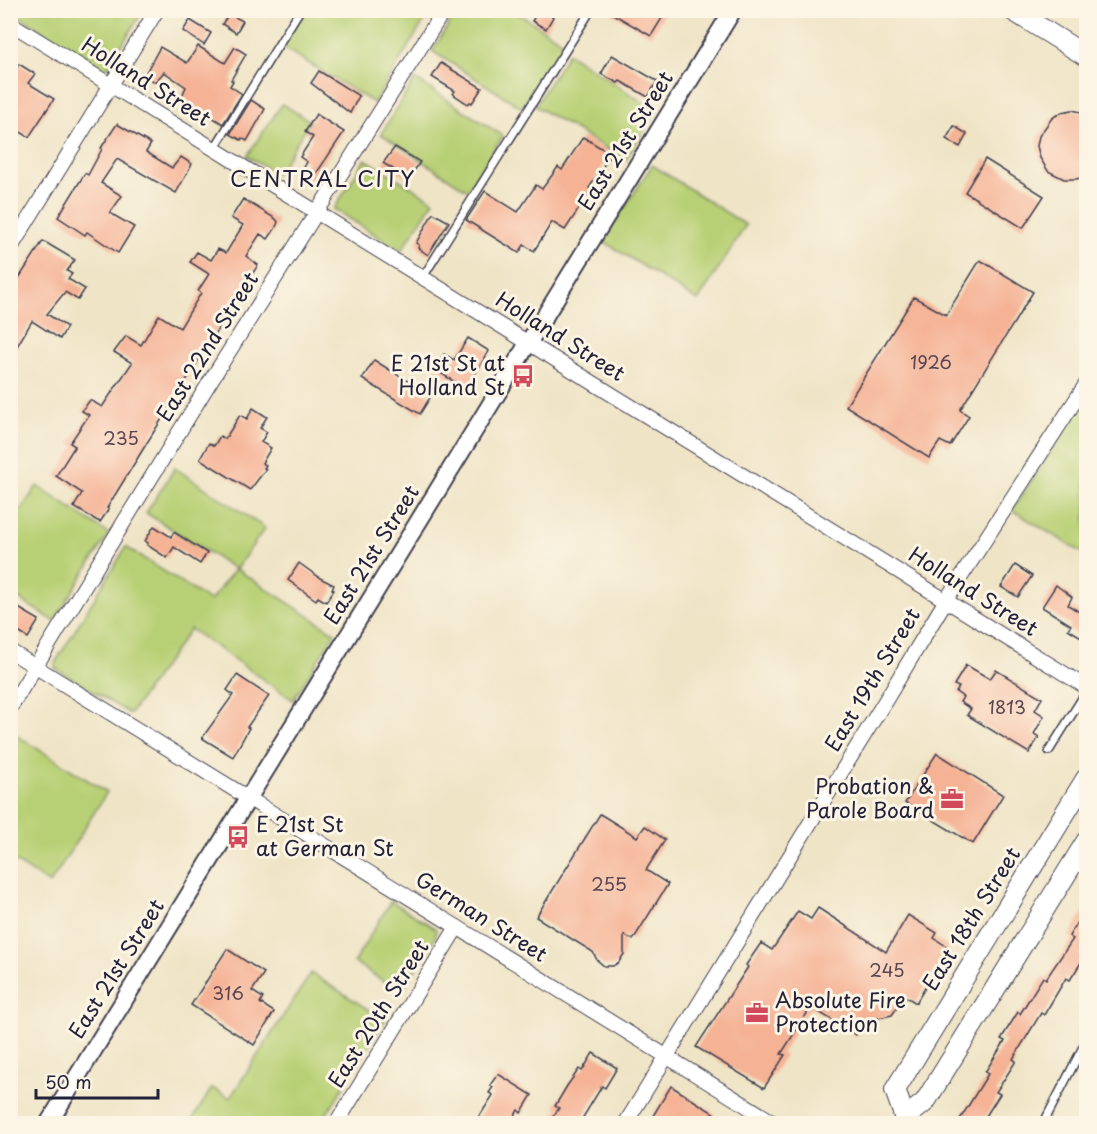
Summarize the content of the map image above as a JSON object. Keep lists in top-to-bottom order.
{
  "streets": {
    "main road": ["East 18th Street"],
    "street": [
      "Holland Street",
      "East 21st Street",
      "East 22nd Street",
      "East 19th Street",
      "German Street",
      "East 20th Street"
    ]
  },
  "crossings": [
    ["Holland Street", "East 21st Street"],
    ["Holland Street", "East 22nd Street"],
    ["Holland Street", "East 19th Street"],
    ["East 21st Street", "German Street"],
    ["East 22nd Street", "German Street"],
    ["East 19th Street", "German Street"],
    ["German Street", "East 20th Street"]
  ],
  "districts": ["CENTRAL CITY"],
  "places": {
    "bus stop": ["E 21st St at Holland St", "E 21st St at German St"],
    "office": ["Probation & Parole Board", "Absolute Fire Protection"]
  },
  "house_numbers": [
    "1926",
    "235",
    "1813",
    "255",
    "245",
    "316"
  ],
  "scale_bar": "50 m"
}
